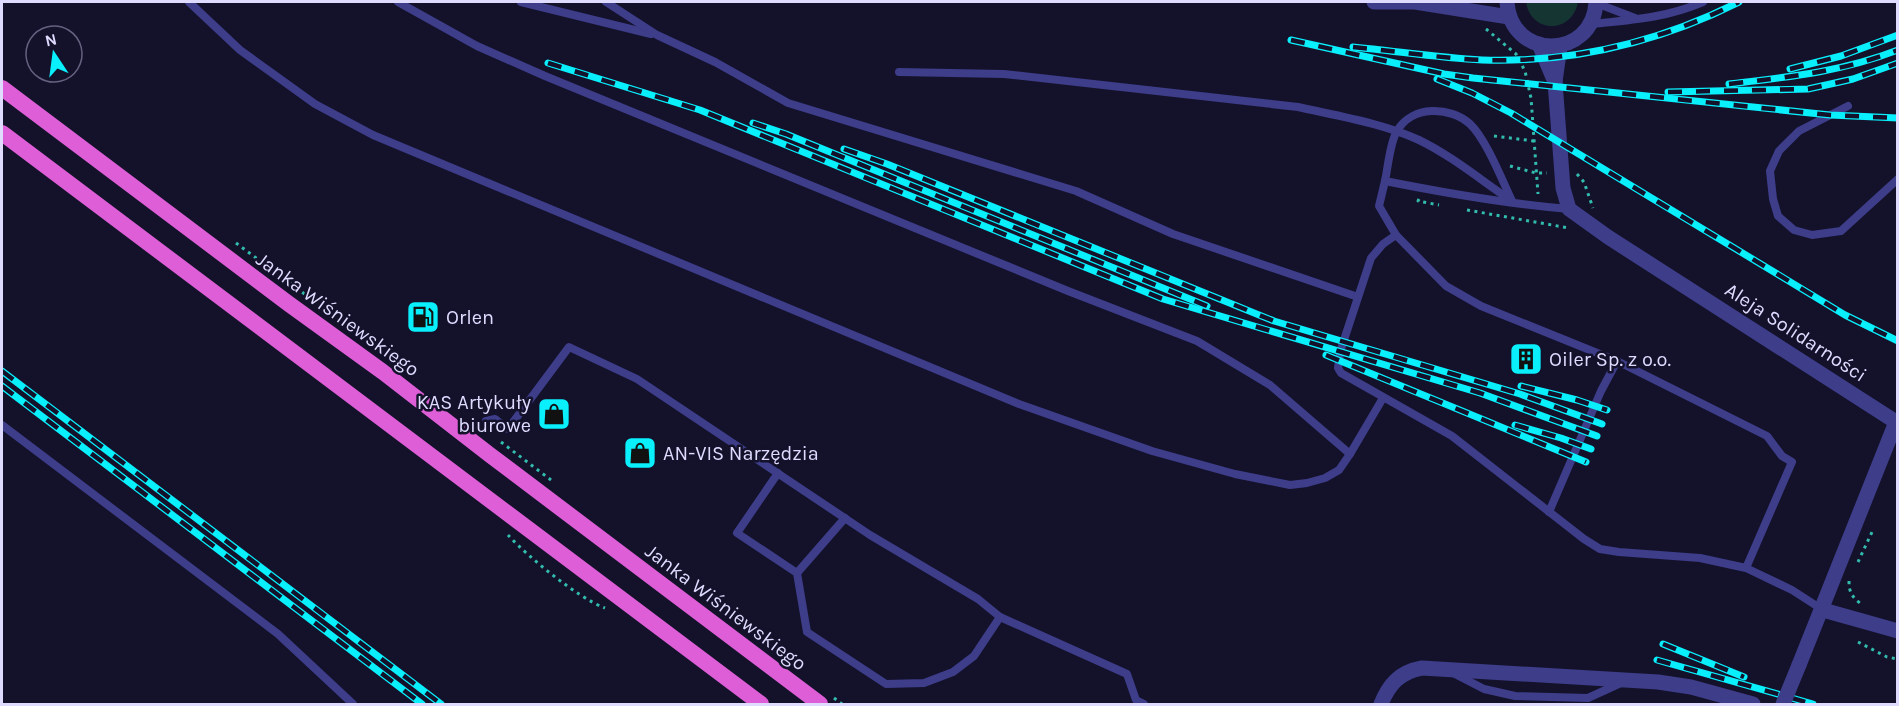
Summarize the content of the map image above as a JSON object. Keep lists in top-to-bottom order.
{
  "streets": {
    "highway": ["Janka Wiśniewskiego"],
    "street": ["Aleja Solidarności"]
  },
  "places": {
    "fuel station": ["Orlen"],
    "building": ["Oiler Sp. z o.o."],
    "shop": ["KAS Artykuły biurowe", "AN-VIS Narzędzia"]
  },
  "north": "top"
}
